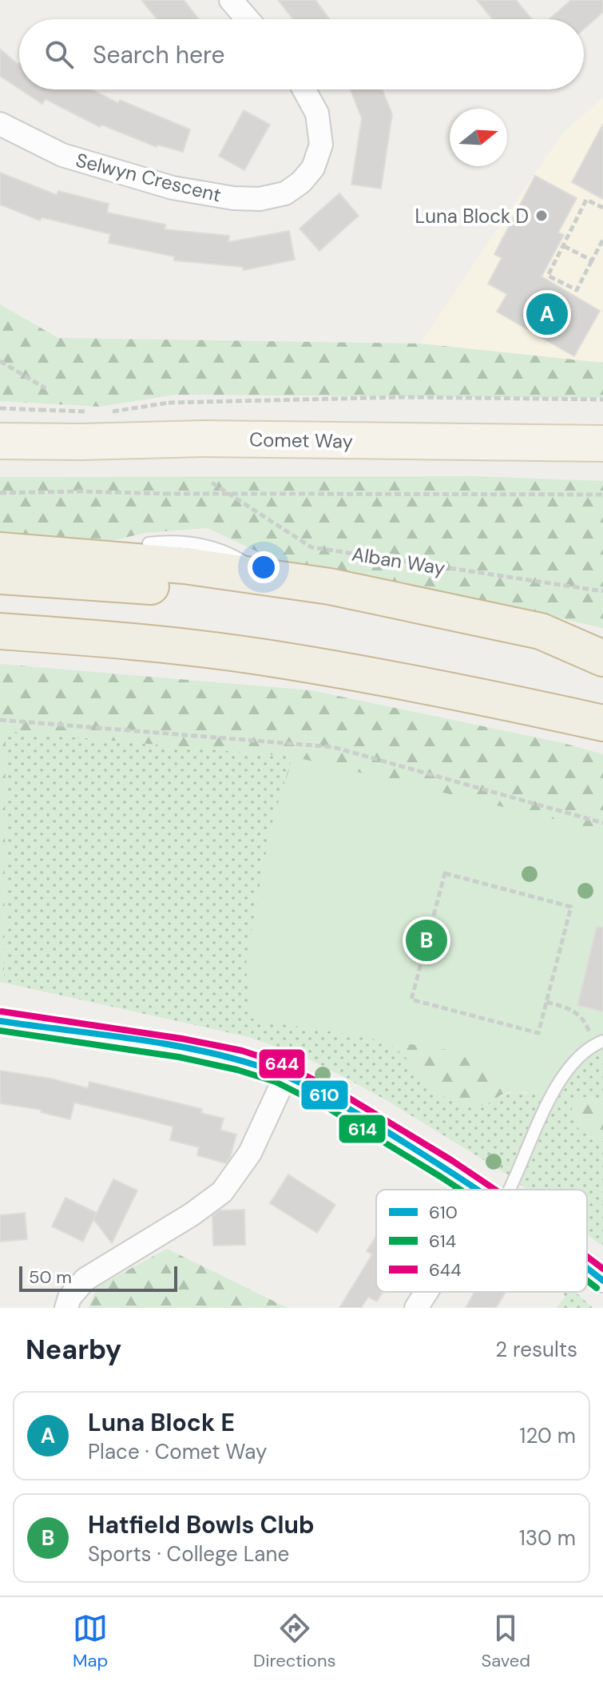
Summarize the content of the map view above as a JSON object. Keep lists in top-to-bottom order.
{
  "streets": {
    "main road": ["Comet Way"],
    "street": ["Selwyn Crescent"],
    "path": ["Alban Way"]
  },
  "places": ["Luna Block D"],
  "lines": ["transit line 644", "transit line 610", "transit line 614"],
  "legend": ["610", "614", "644"],
  "scale_bar": "50 m",
  "north": "right",
  "page": {
    "search": "Search here",
    "pins": ["A", "B"],
    "scale": "50 m",
    "heading": ["Nearby", "2 results"],
    "list": [
      {
        "mark": "A",
        "name": "Luna Block E",
        "note": "Place · Comet Way",
        "value": "120 m"
      },
      {
        "mark": "B",
        "name": "Hatfield Bowls Club",
        "note": "Sports · College Lane",
        "value": "130 m"
      }
    ],
    "nav": ["Map", "Directions", "Saved"]
  }
}
